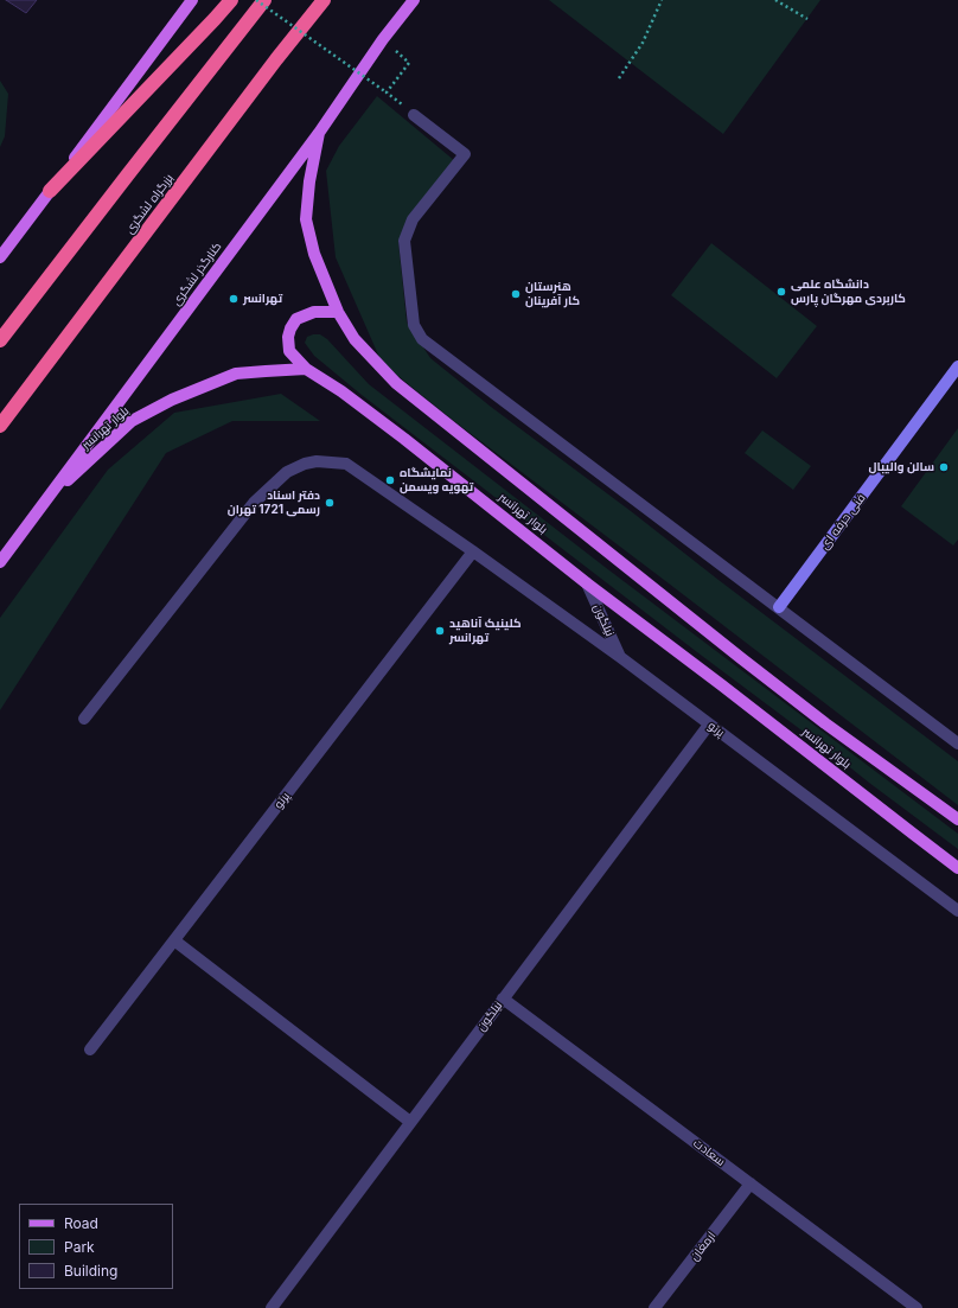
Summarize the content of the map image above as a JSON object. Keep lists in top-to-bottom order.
{
  "streets": {
    "highway": ["بزرگراه لشگری"],
    "main road": ["کنارگذر لشگری", "بلوار تهرانسر"],
    "street": [
      "فنی حرفه ای",
      "نیلگون",
      "پرتو",
      "سعادت",
      "ارمغان"
    ]
  },
  "crossings": [
    ["کنارگذر لشگری", "بلوار تهرانسر"],
    ["بلوار تهرانسر", "نیلگون"],
    ["نیلگون", "پرتو"],
    ["نیلگون", "سعادت"],
    ["سعادت", "ارمغان"]
  ],
  "places": [
    "دانشگاه علمی کاربردی مهرگان پارس",
    "هنرستان کار آفرینان",
    "تهرانسر",
    "سالن والیبال",
    "نمایشگاه تهویه ویسمن",
    "دفتر اسناد رسمی 1721 تهران",
    "کلینیک آناهید تهرانسر"
  ],
  "legend": ["Road", "Park", "Building"]
}
